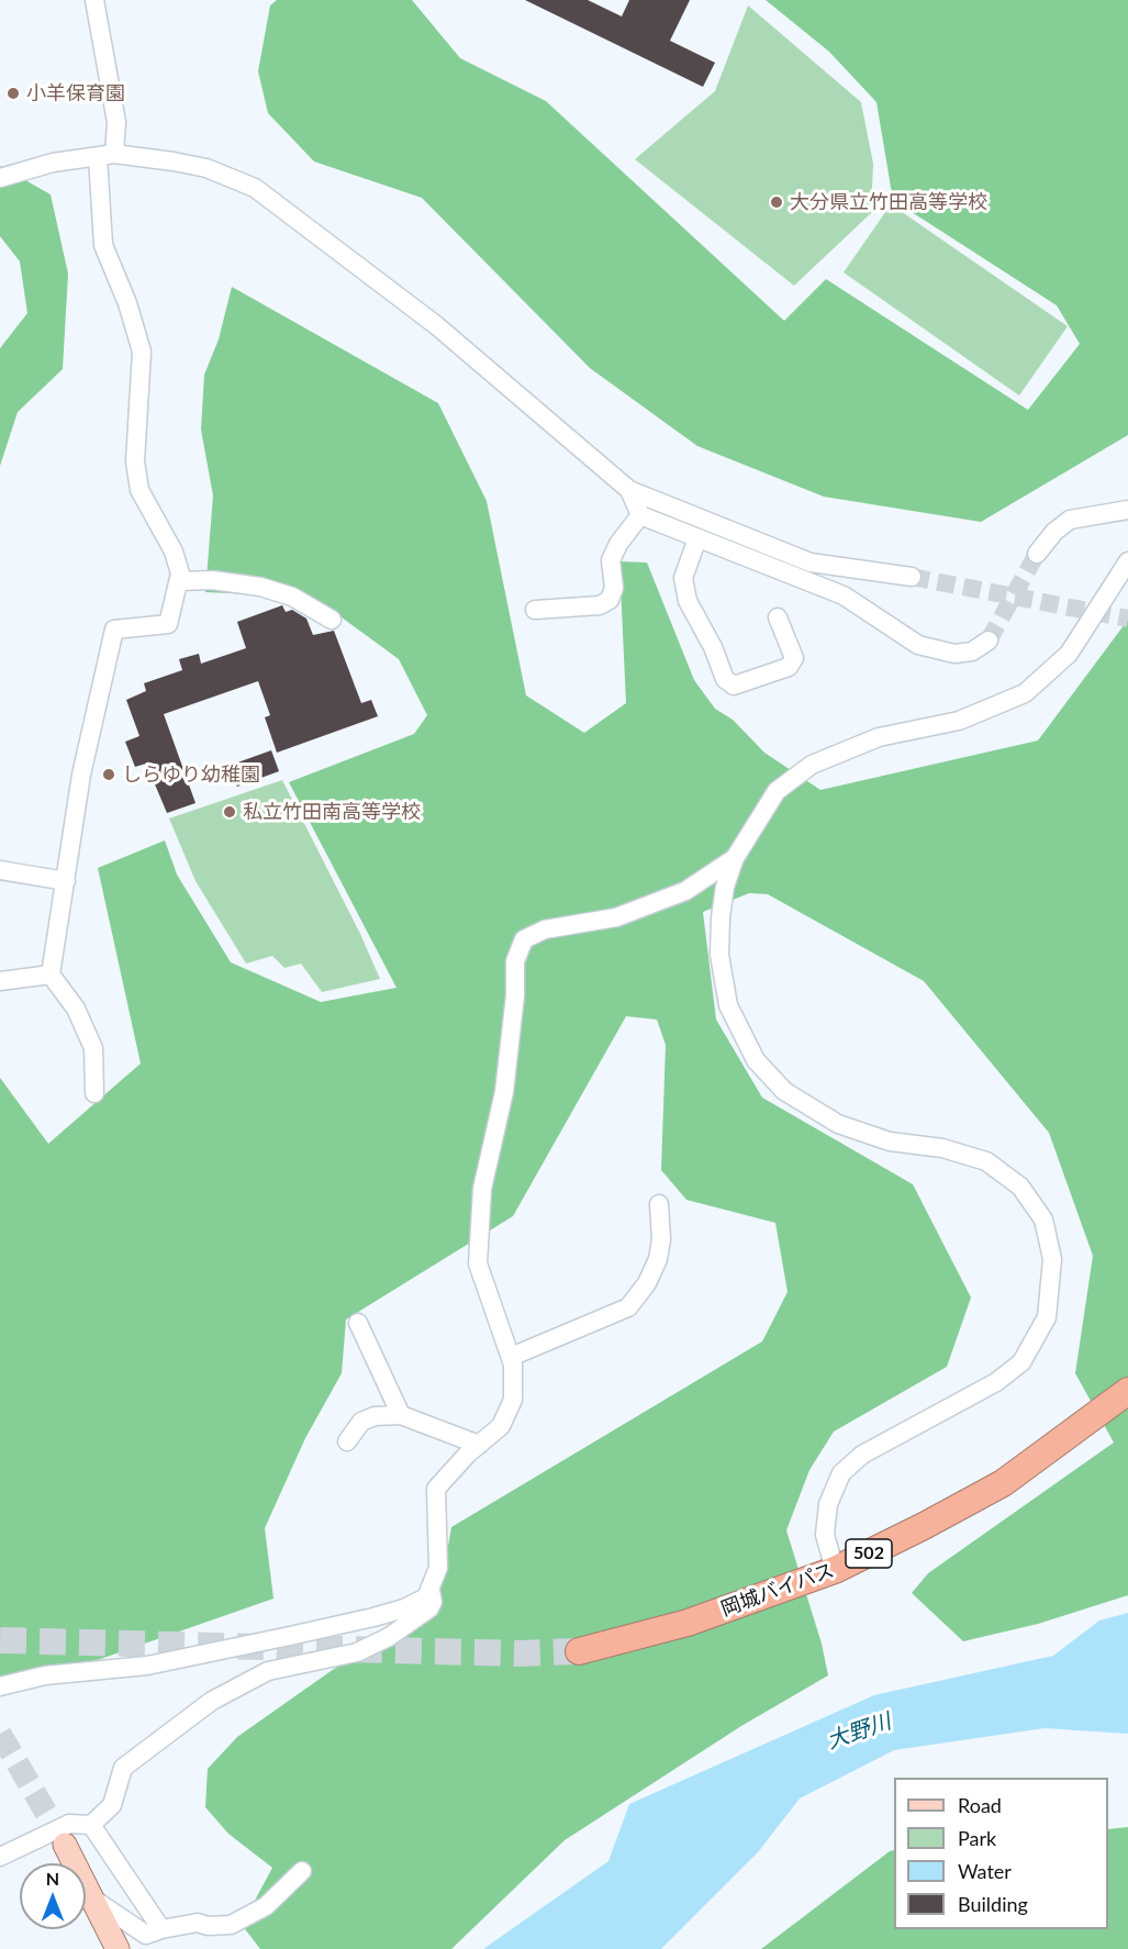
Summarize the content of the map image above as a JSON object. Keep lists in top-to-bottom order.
{
  "streets": {
    "highway": ["502", "岡城バイパス"]
  },
  "water": ["大野川"],
  "places": [
    "小羊保育園",
    "大分県立竹田高等学校",
    "しらゆり幼稚園",
    "私立竹田南高等学校"
  ],
  "legend": [
    "Road",
    "Park",
    "Water",
    "Building"
  ],
  "north": "top"
}
